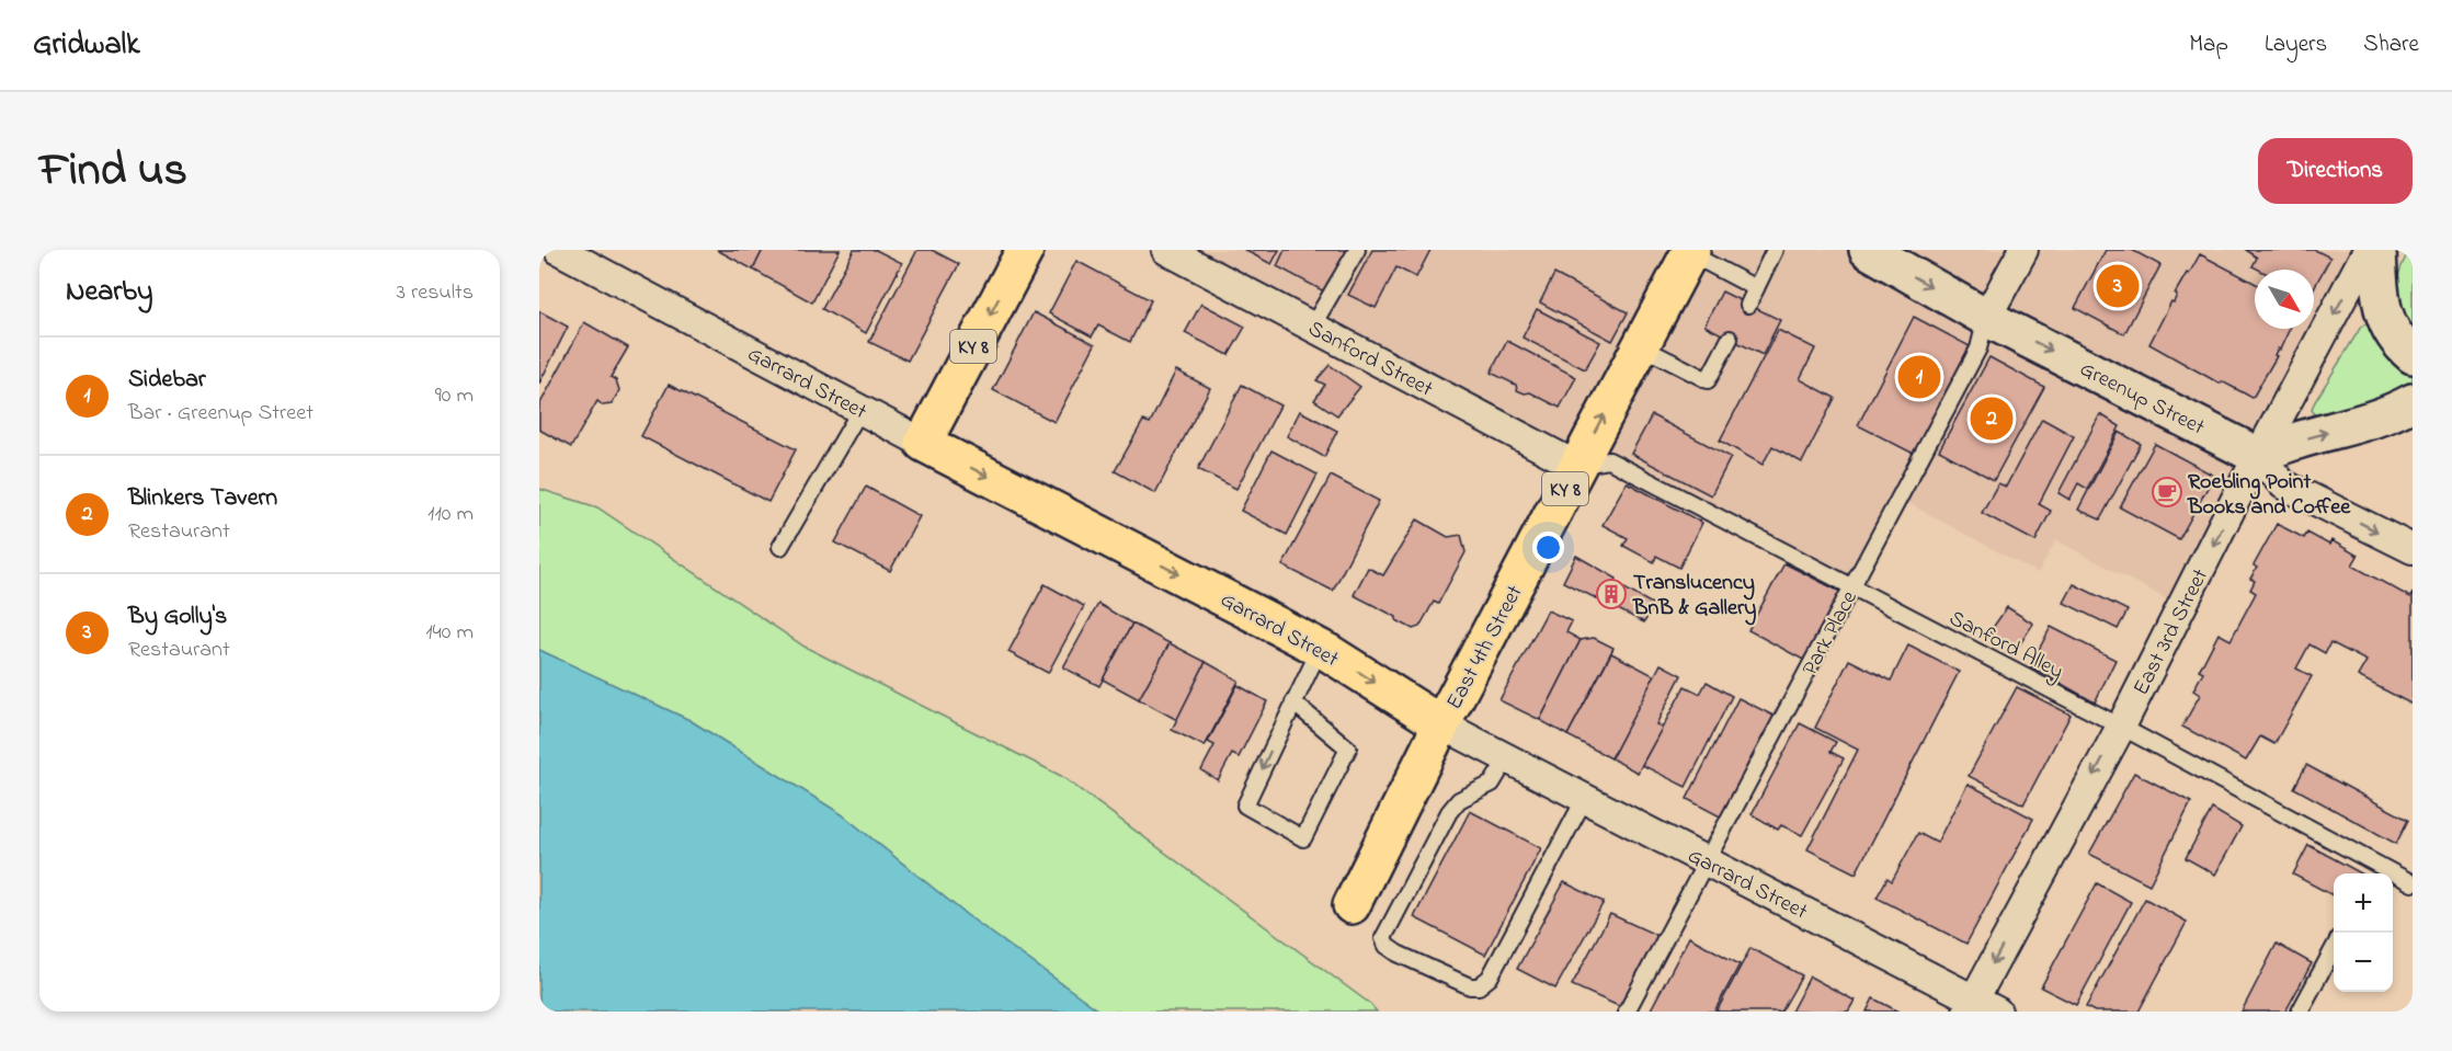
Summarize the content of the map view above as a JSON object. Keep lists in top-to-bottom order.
{
  "streets": {
    "main road": [
      "KY 8",
      "Garrard Street",
      "Greenup Street",
      "East 4th Street"
    ],
    "street": ["Sanford Street", "East 3rd Street", "Park Place"],
    "lane": ["Sanford Alley"]
  },
  "crossings": [
    ["KY 8", "Garrard Street"],
    ["Sanford Street", "Sanford Alley"],
    ["Sanford Street", "East 4th Street"],
    ["Garrard Street", "East 3rd Street"],
    ["Garrard Street", "Park Place"],
    ["Garrard Street", "East 4th Street"],
    ["Greenup Street", "East 3rd Street"],
    ["Greenup Street", "Park Place"],
    ["East 3rd Street", "Sanford Alley"],
    ["Park Place", "Sanford Alley"],
    ["Sanford Alley", "East 4th Street"]
  ],
  "one_way": ["Garrard Street", "Greenup Street", "East 3rd Street"],
  "places": {
    "cafe": ["Roebling Point Books and Coffee"],
    "building": ["Translucency BnB & Gallery"]
  },
  "north": "bottom right",
  "page": {
    "header": "Gridwalk",
    "nav": ["Map", "Layers", "Share"],
    "title": "Find us",
    "buttons": "Directions",
    "heading": ["Nearby", "3 results"],
    "pins": ["3", "1", "2"],
    "list": [
      {
        "mark": "1",
        "name": "Sidebar",
        "note": "Bar · Greenup Street",
        "value": "90 m"
      },
      {
        "mark": "2",
        "name": "Blinkers Tavern",
        "note": "Restaurant",
        "value": "110 m"
      },
      {
        "mark": "3",
        "name": "By Golly's",
        "note": "Restaurant",
        "value": "140 m"
      }
    ],
    "map_buttons": ["+", "−"]
  }
}
